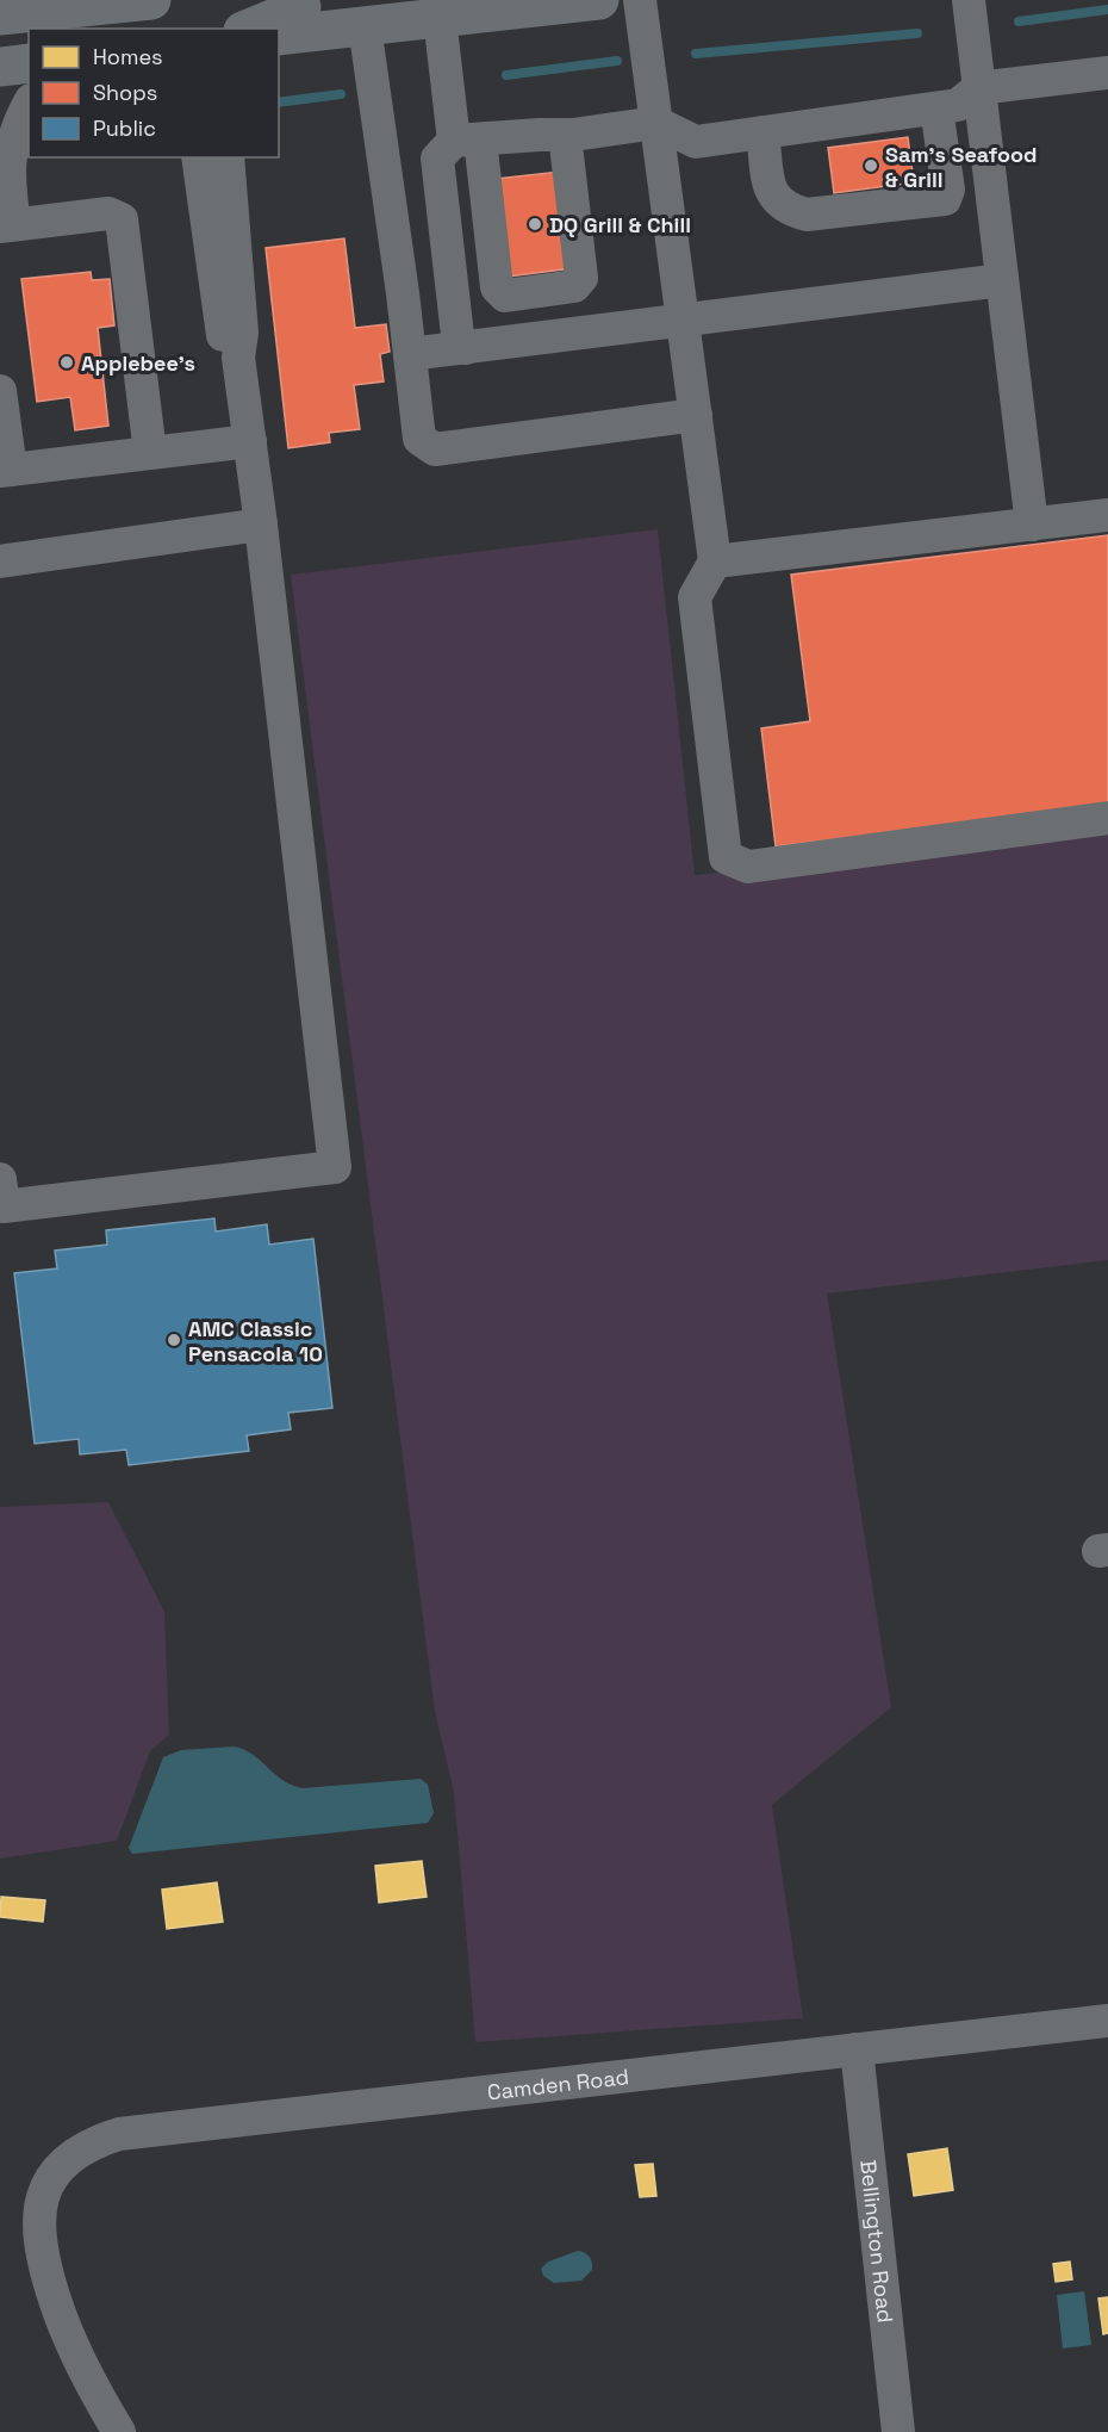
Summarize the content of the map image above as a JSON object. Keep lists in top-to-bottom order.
{
  "streets": {
    "street": ["Camden Road", "Bellington Road"]
  },
  "crossings": [
    ["Camden Road", "Bellington Road"]
  ],
  "places": [
    "Sam's Seafood & Grill",
    "DQ Grill & Chill",
    "Applebee's",
    "AMC Classic Pensacola 10"
  ],
  "legend": ["Homes", "Shops", "Public"]
}
